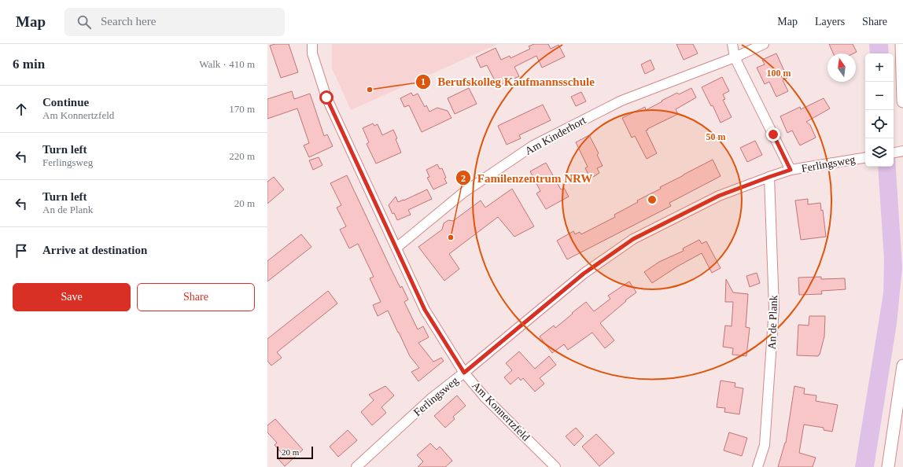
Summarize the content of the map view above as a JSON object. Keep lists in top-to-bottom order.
{
  "streets": {
    "street": [
      "Am Kinderhort",
      "Ferlingsweg",
      "An de Plank",
      "Am Konnertzfeld"
    ]
  },
  "crossings": [
    ["Am Kinderhort", "Am Konnertzfeld"],
    ["Ferlingsweg", "An de Plank"],
    ["Ferlingsweg", "Am Konnertzfeld"]
  ],
  "places": ["Berufskolleg Kaufmannsschule", "Familenzentrum NRW"],
  "scale_bar": "20 m",
  "north": "top",
  "page": {
    "header": "Map",
    "search": "Search here",
    "nav": ["Map", "Layers", "Share"],
    "heading": ["6 min", "Walk · 410 m"],
    "map_buttons": ["+", "−"],
    "list": [
      ["Continue", "Am Konnertzfeld", "170 m"],
      ["Turn left", "Ferlingsweg", "220 m"],
      ["Turn left", "An de Plank", "20 m"],
      "Arrive at destination"
    ],
    "buttons": ["Save", "Share"],
    "scale": "20 m"
  },
  "rings": ["100 m", "50 m"]
}
